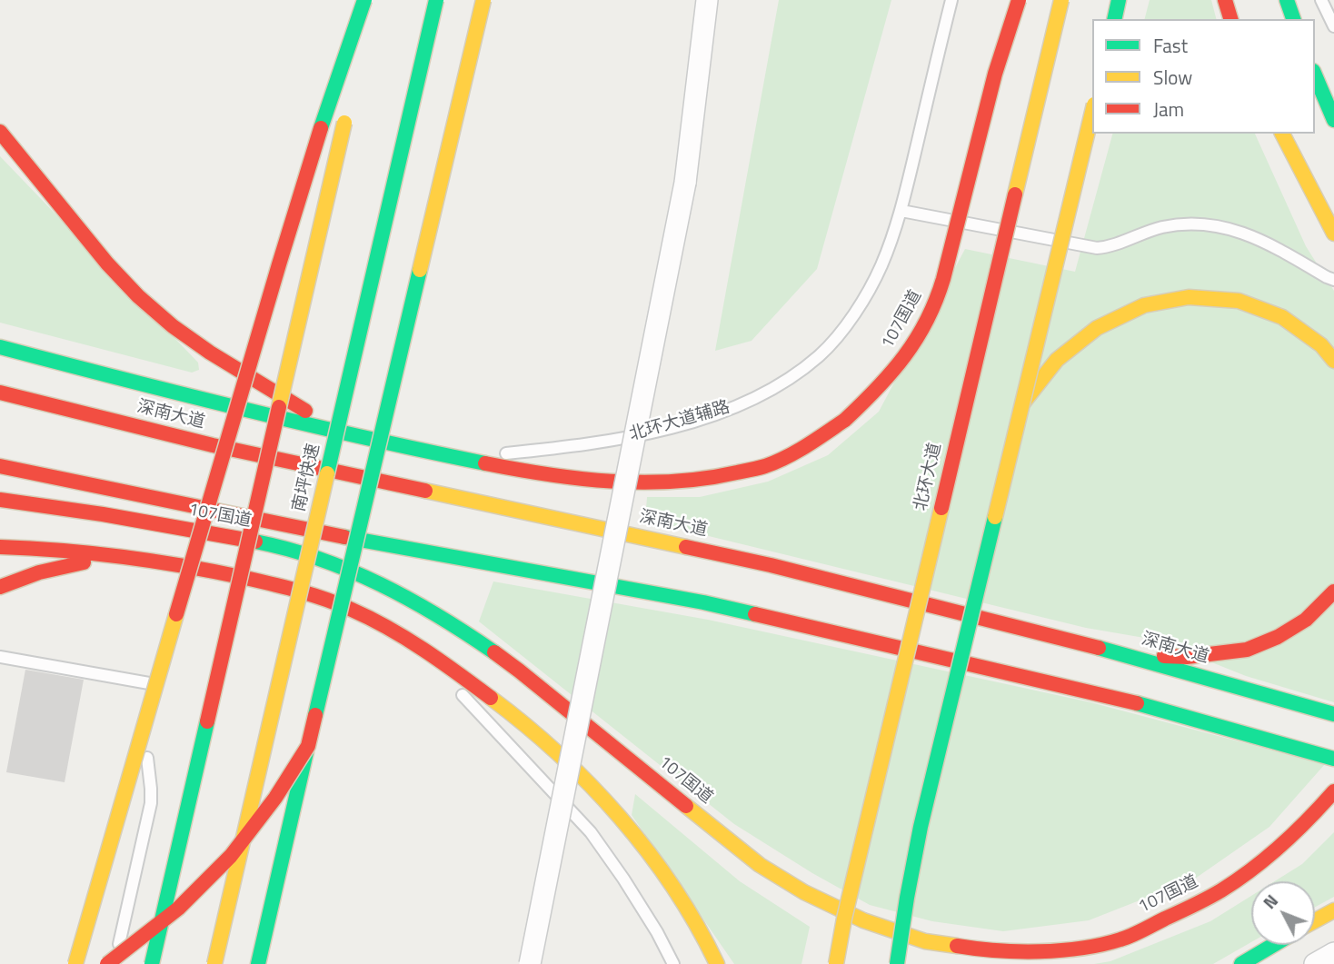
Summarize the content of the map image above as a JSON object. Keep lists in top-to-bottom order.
{
  "streets": {
    "main road": [
      "107国道",
      "深南大道",
      "北环大道",
      "南坪快速"
    ],
    "lane": ["北环大道辅路"]
  },
  "crossings": [
    ["107国道", "北环大道辅路"]
  ],
  "legend": ["Fast", "Slow", "Jam"],
  "north": "top left"
}
